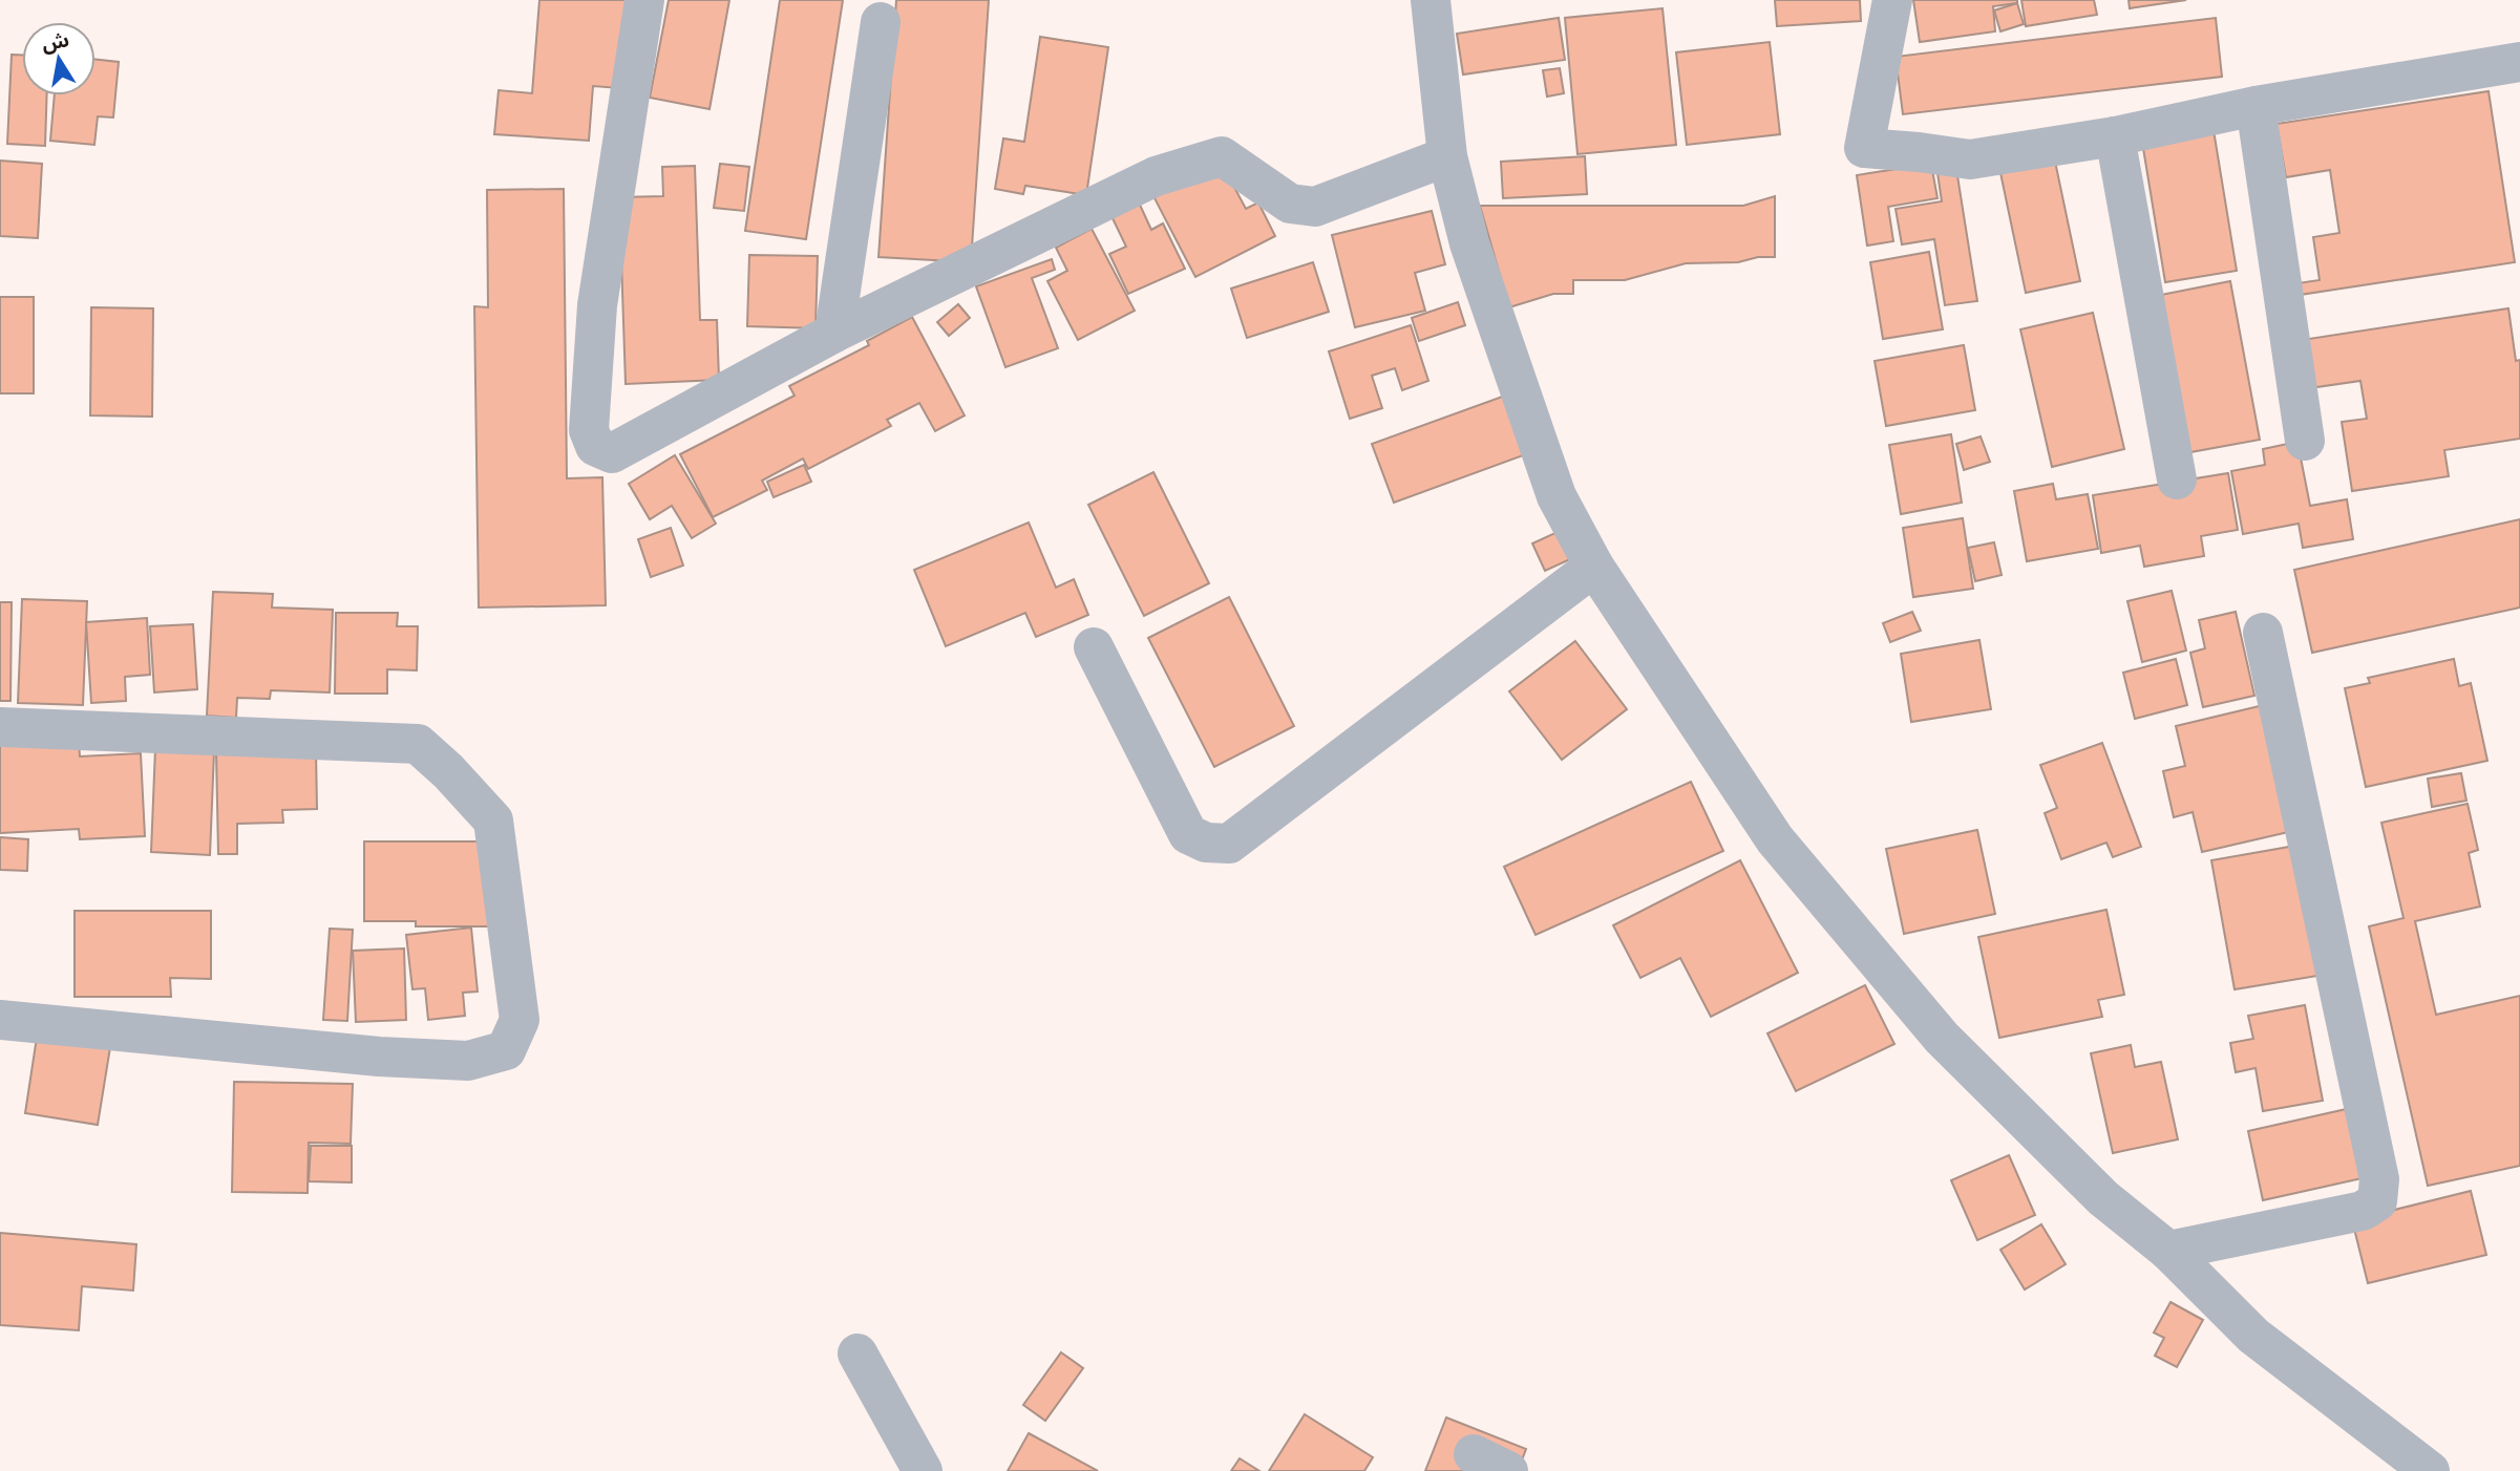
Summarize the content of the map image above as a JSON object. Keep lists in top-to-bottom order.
{
  "north": "top"
}
